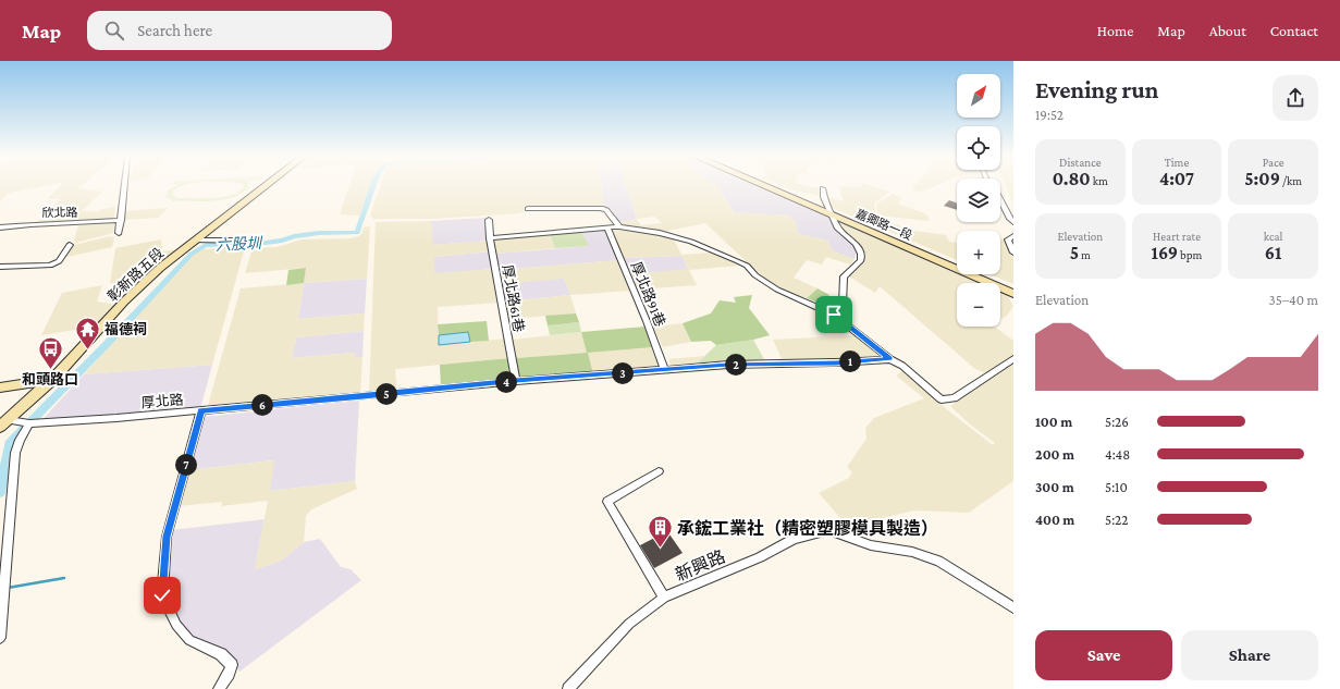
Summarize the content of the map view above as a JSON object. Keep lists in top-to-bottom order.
{
  "streets": {
    "street": [
      "欣北路",
      "嘉卿路一段",
      "彰新路五段",
      "厚北路91巷",
      "厚北路61巷",
      "厚北路",
      "新興路"
    ]
  },
  "crossings": [
    ["彰新路五段", "厚北路"],
    ["厚北路91巷", "厚北路"],
    ["厚北路61巷", "厚北路"]
  ],
  "water": ["六股圳"],
  "places": {
    "temple": ["福德祠"],
    "bus stop": ["和頭路口"],
    "building": ["承鋐工業社（精密塑膠模具製造）"]
  },
  "north": "top right",
  "page": {
    "header": "Map",
    "search": "Search here",
    "nav": [
      "Home",
      "Map",
      "About",
      "Contact"
    ],
    "heading": ["Evening run", "19:52"],
    "map_buttons": ["+", "−"],
    "stats": [
      ["Distance", "0.80 km"],
      ["Time", "4:07"],
      ["Pace", "5:09 /km"],
      ["Elevation", "5 m"],
      ["Heart rate", "169 bpm"],
      ["kcal", "61"]
    ],
    "chart": ["Elevation", "35–40 m"],
    "pins": [
      "1",
      "2",
      "3",
      "4",
      "5",
      "6",
      "7"
    ],
    "list": [
      {
        "name": "100 m",
        "note": "5:26"
      },
      {
        "name": "200 m",
        "note": "4:48"
      },
      {
        "name": "300 m",
        "note": "5:10"
      },
      {
        "name": "400 m",
        "note": "5:22"
      }
    ],
    "buttons": ["Save", "Share"]
  }
}
